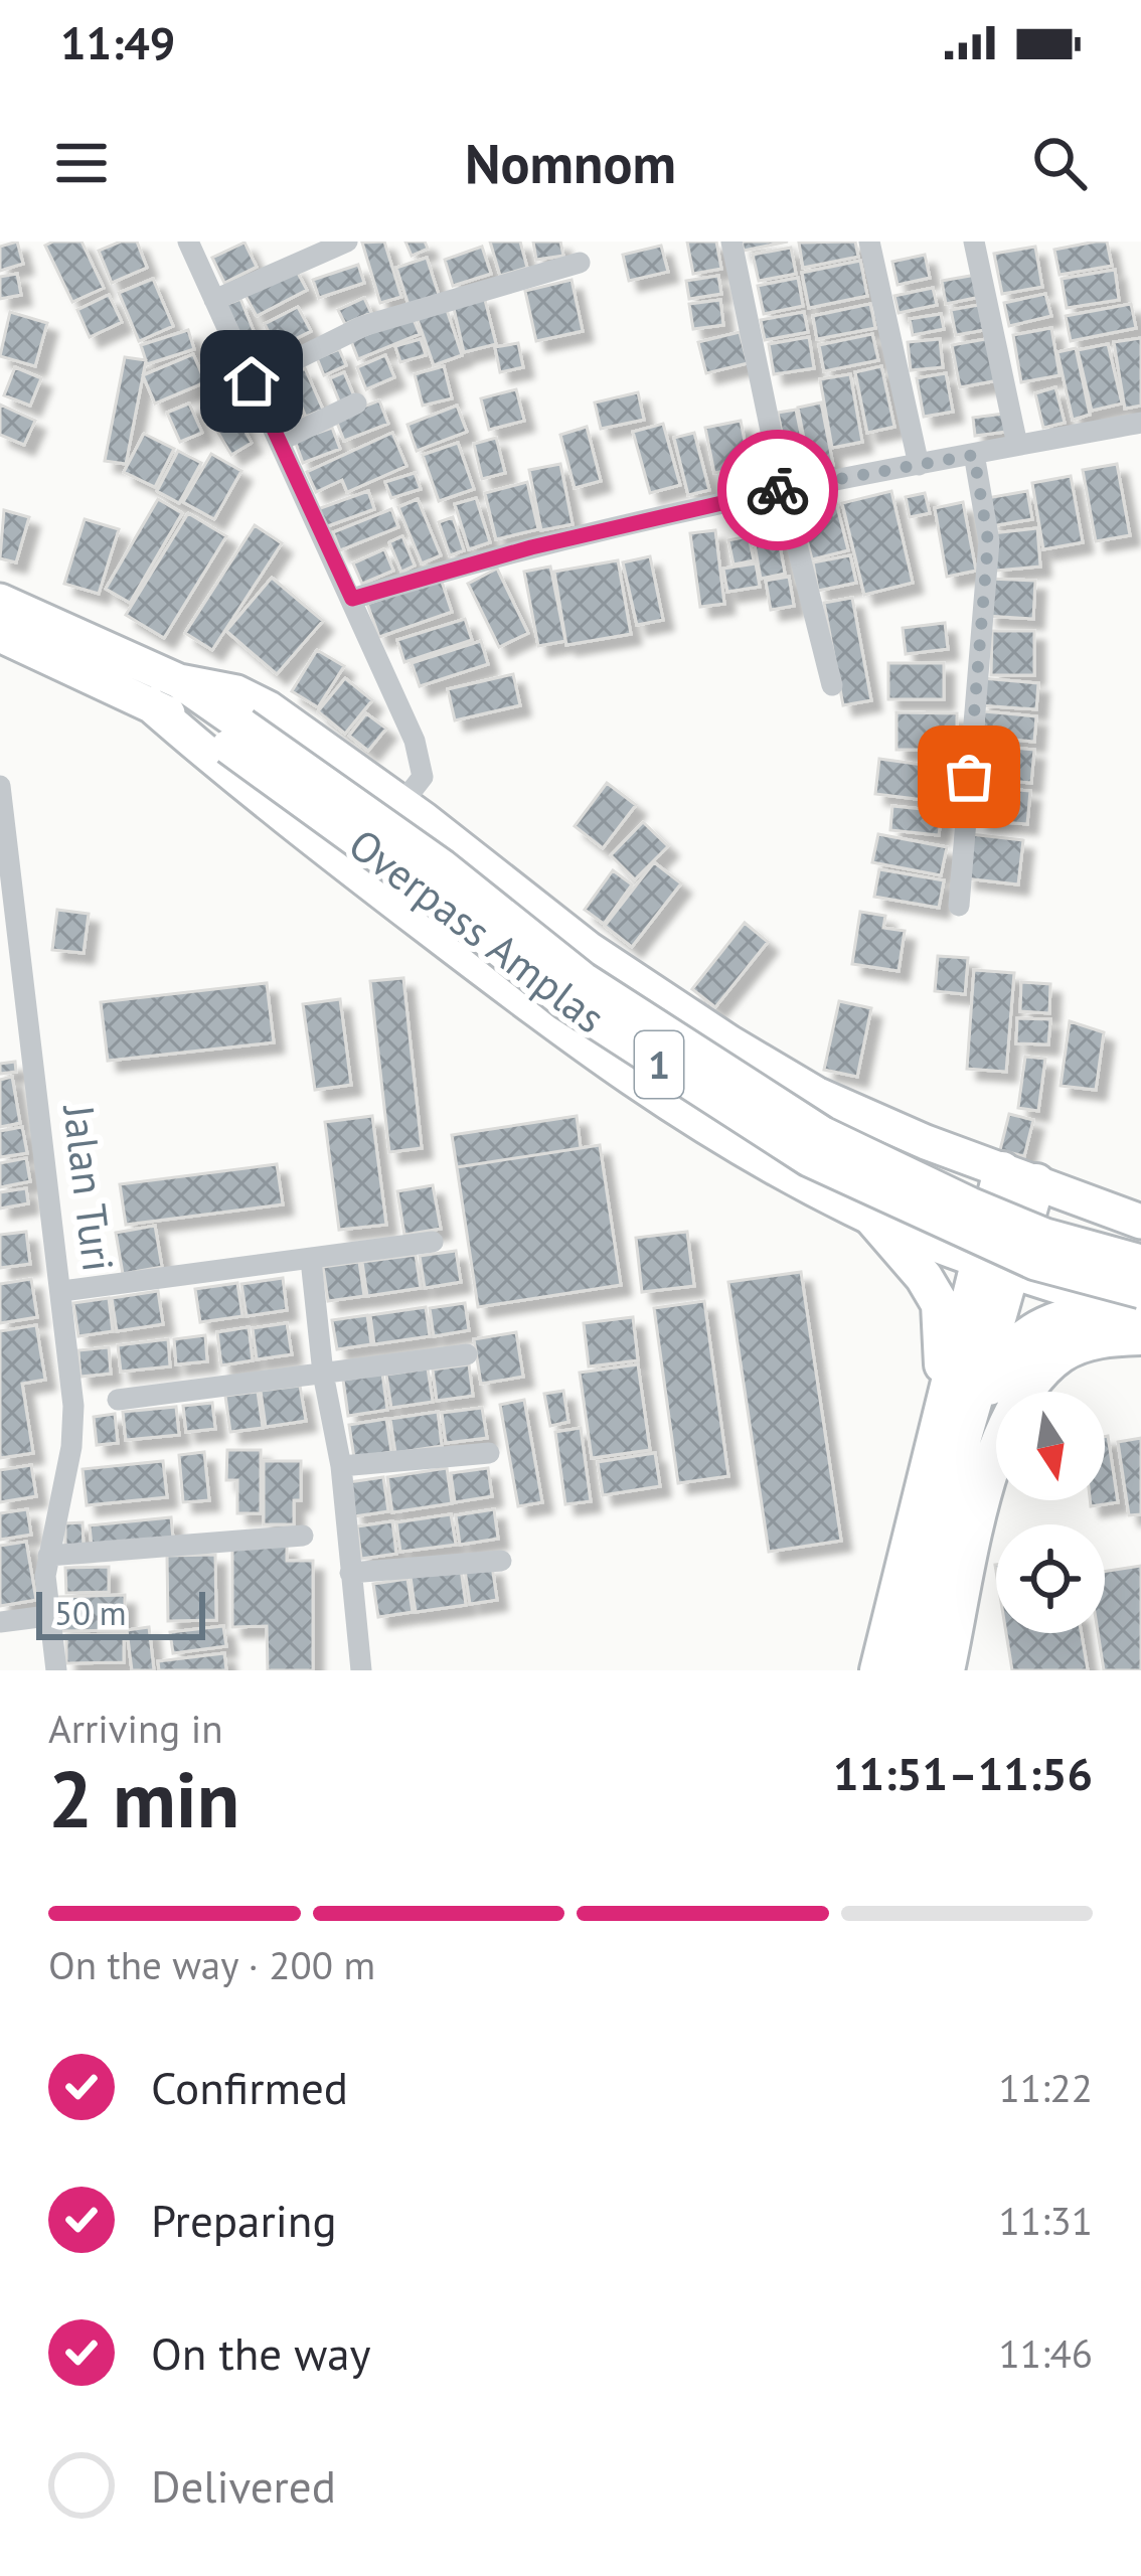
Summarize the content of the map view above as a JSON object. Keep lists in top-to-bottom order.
{
  "streets": {
    "highway": ["Overpass Amplas", "1"],
    "street": ["Jalan Turi"]
  },
  "crossings": [
    ["Overpass Amplas", "1"]
  ],
  "scale_bar": "50 m",
  "north": "bottom",
  "page": {
    "status": "11:49",
    "header": "Nomnom",
    "scale": "50 m",
    "heading": ["2 min", "Arriving in", "11:51–11:56"],
    "bar": "On the way · 200 m",
    "list": [
      ["Confirmed", "11:22"],
      ["Preparing", "11:31"],
      ["On the way", "11:46"],
      "Delivered"
    ]
  }
}
